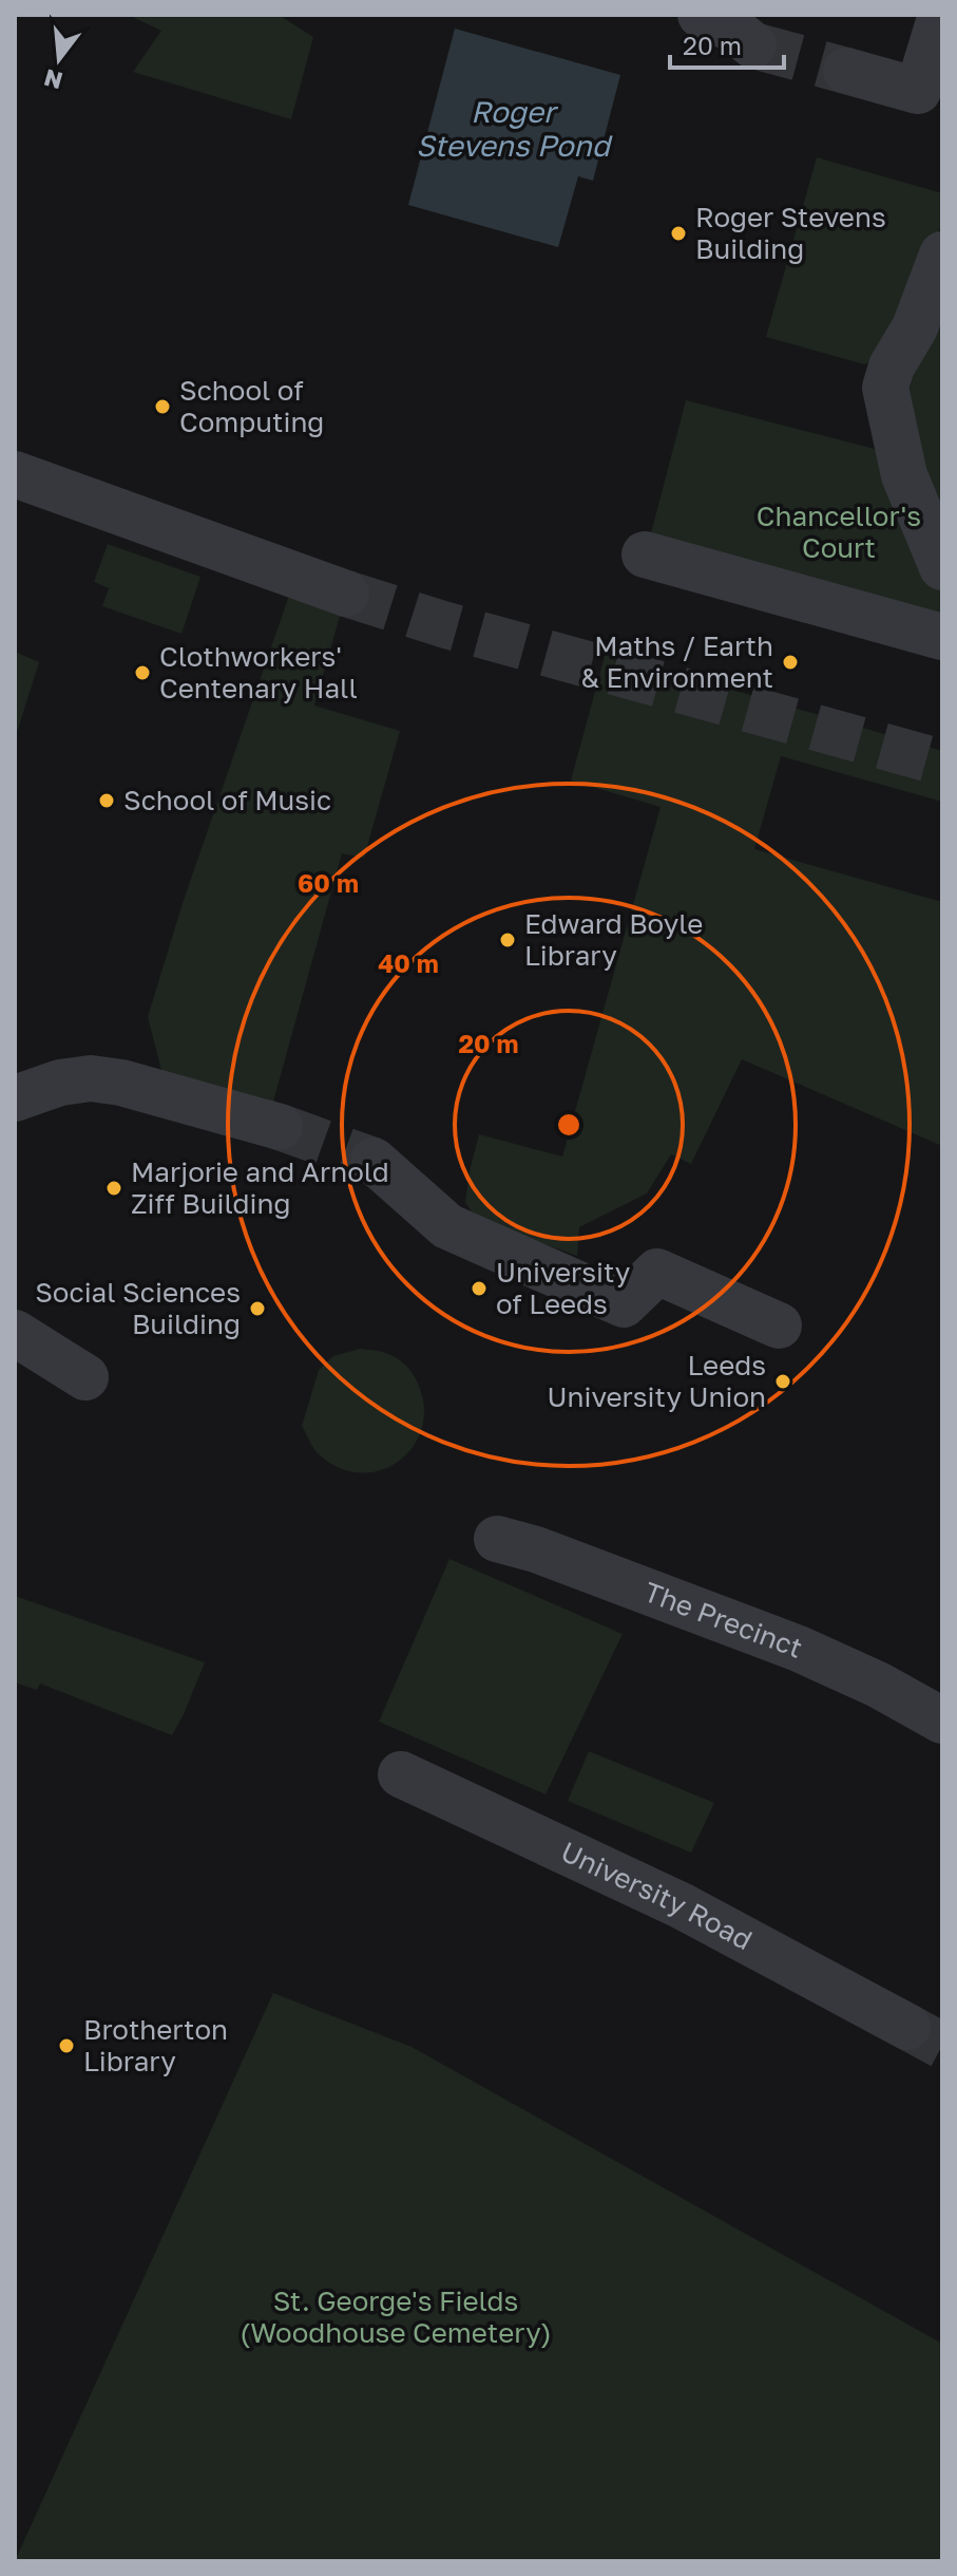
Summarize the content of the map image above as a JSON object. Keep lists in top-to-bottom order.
{
  "streets": {
    "street": ["The Precinct", "University Road"]
  },
  "water": ["Roger Stevens Pond"],
  "parks": ["Chancellor's Court", "St. George's Fields (Woodhouse Cemetery)"],
  "places": [
    "Roger Stevens Building",
    "School of Computing",
    "Maths / Earth & Environment",
    "Clothworkers' Centenary Hall",
    "School of Music",
    "Edward Boyle Library",
    "Marjorie and Arnold Ziff Building",
    "University of Leeds",
    "Social Sciences Building",
    "Leeds University Union",
    "Brotherton Library"
  ],
  "scale_bar": "20 m",
  "north": "bottom",
  "rings": ["60 m", "40 m", "20 m"]
}
